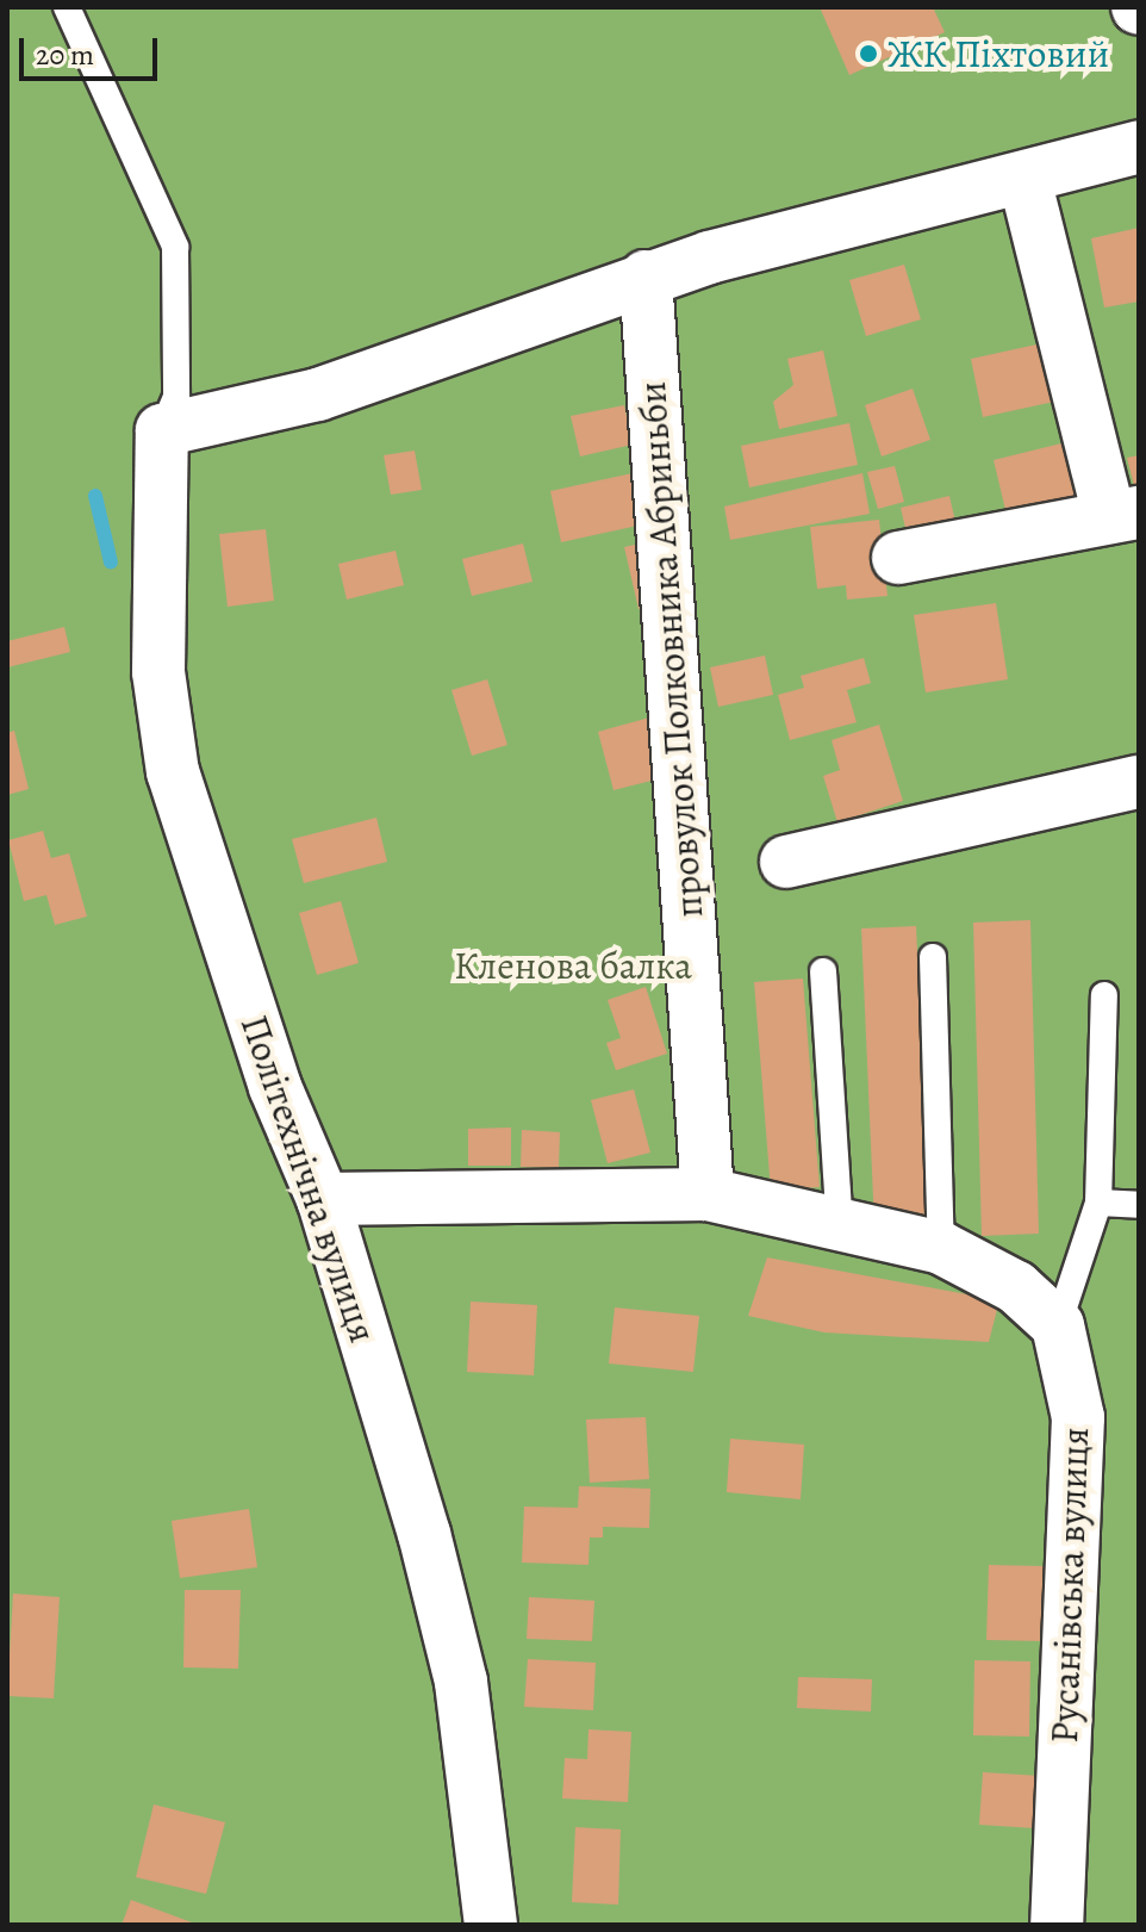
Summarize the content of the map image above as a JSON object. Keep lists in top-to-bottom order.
{
  "streets": {
    "street": ["провулок Полковника Абриньби", "Політехнічна вулиця", "Русанівська вулиця"]
  },
  "parks": ["Кленова балка"],
  "places": ["ЖК Піхтовий"],
  "scale_bar": "20 m"
}
